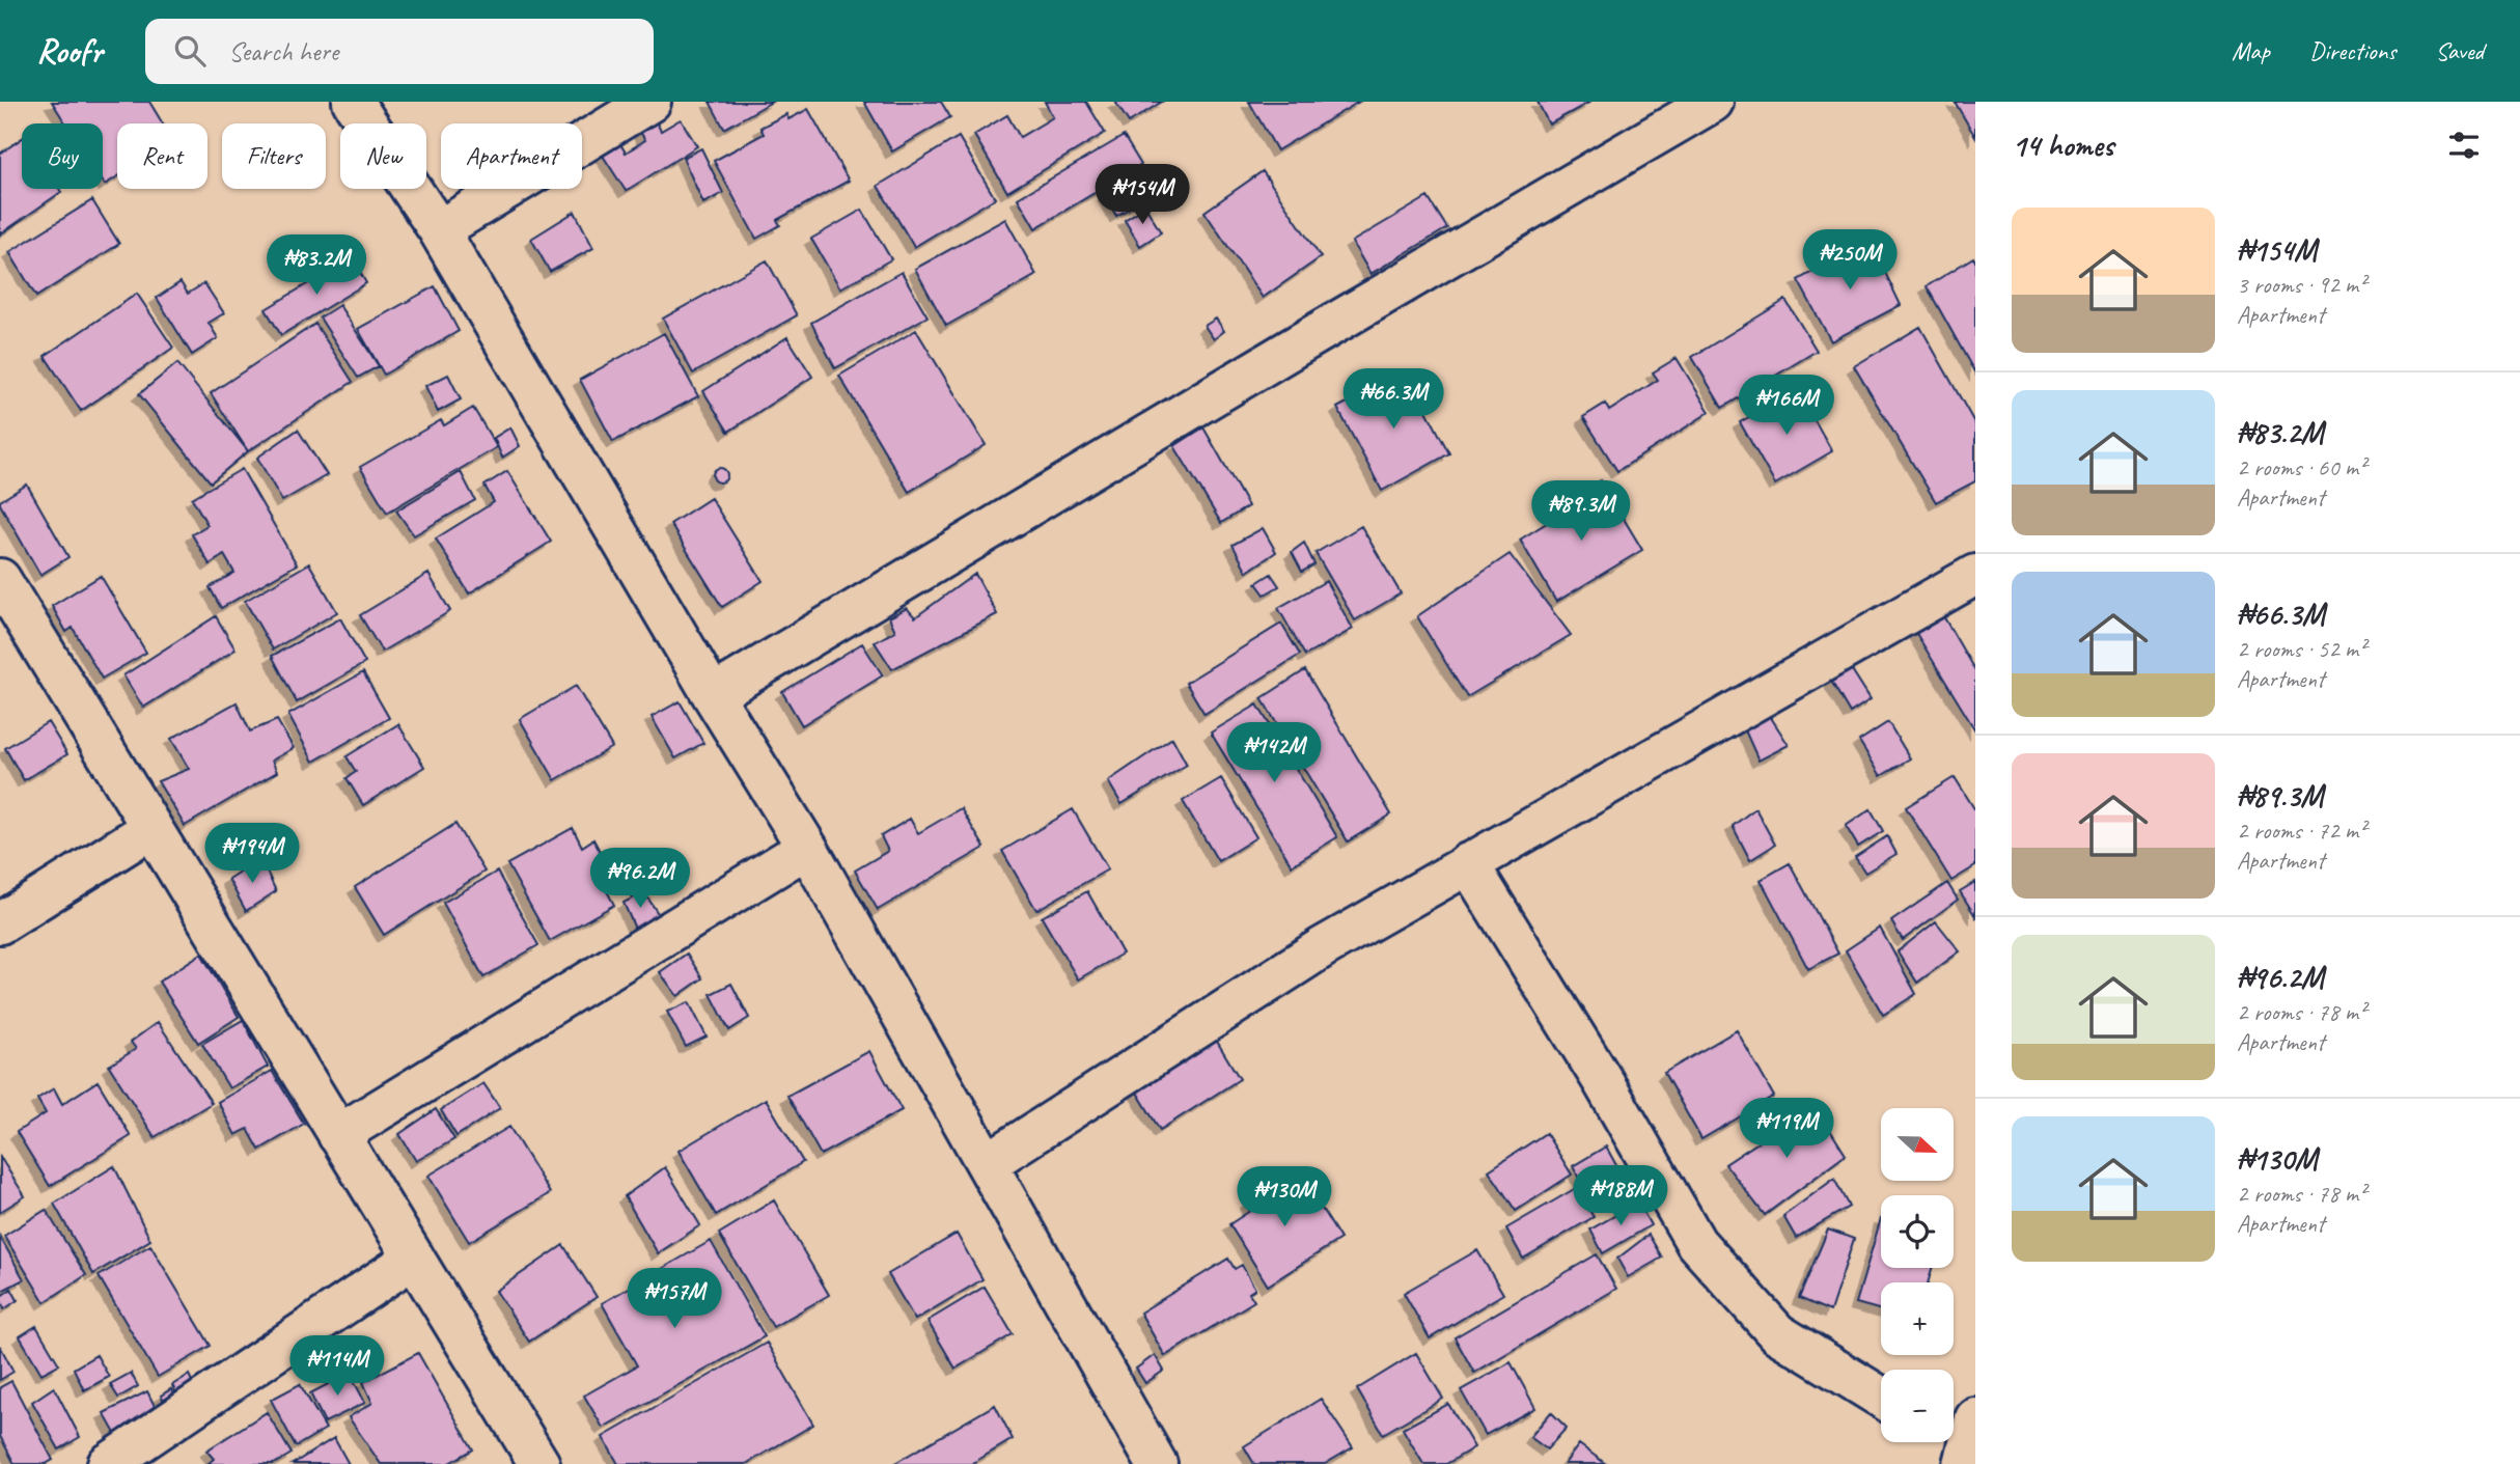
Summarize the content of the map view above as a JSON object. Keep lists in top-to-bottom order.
{
  "north": "right",
  "page": {
    "header": "Roofr",
    "search": "Search here",
    "nav": ["Map", "Directions", "Saved"],
    "heading": "14 homes",
    "chip": [
      "Buy",
      "Rent",
      "Filters",
      "New",
      "Apartment"
    ],
    "price": [
      "₦154M",
      "₦250M",
      "₦83.2M",
      "₦66.3M",
      "₦166M",
      "₦89.3M",
      "₦142M",
      "₦194M",
      "₦96.2M",
      "₦119M",
      "₦188M",
      "₦130M",
      "₦157M",
      "₦114M"
    ],
    "list": [
      {
        "name": "₦154M",
        "note": "3 rooms · 92 m² · Apartment"
      },
      {
        "name": "₦83.2M",
        "note": "2 rooms · 60 m² · Apartment"
      },
      {
        "name": "₦66.3M",
        "note": "2 rooms · 52 m² · Apartment"
      },
      {
        "name": "₦89.3M",
        "note": "2 rooms · 72 m² · Apartment"
      },
      {
        "name": "₦96.2M",
        "note": "2 rooms · 78 m² · Apartment"
      },
      {
        "name": "₦130M",
        "note": "2 rooms · 78 m² · Apartment"
      }
    ],
    "map_buttons": ["+", "−"]
  }
}
